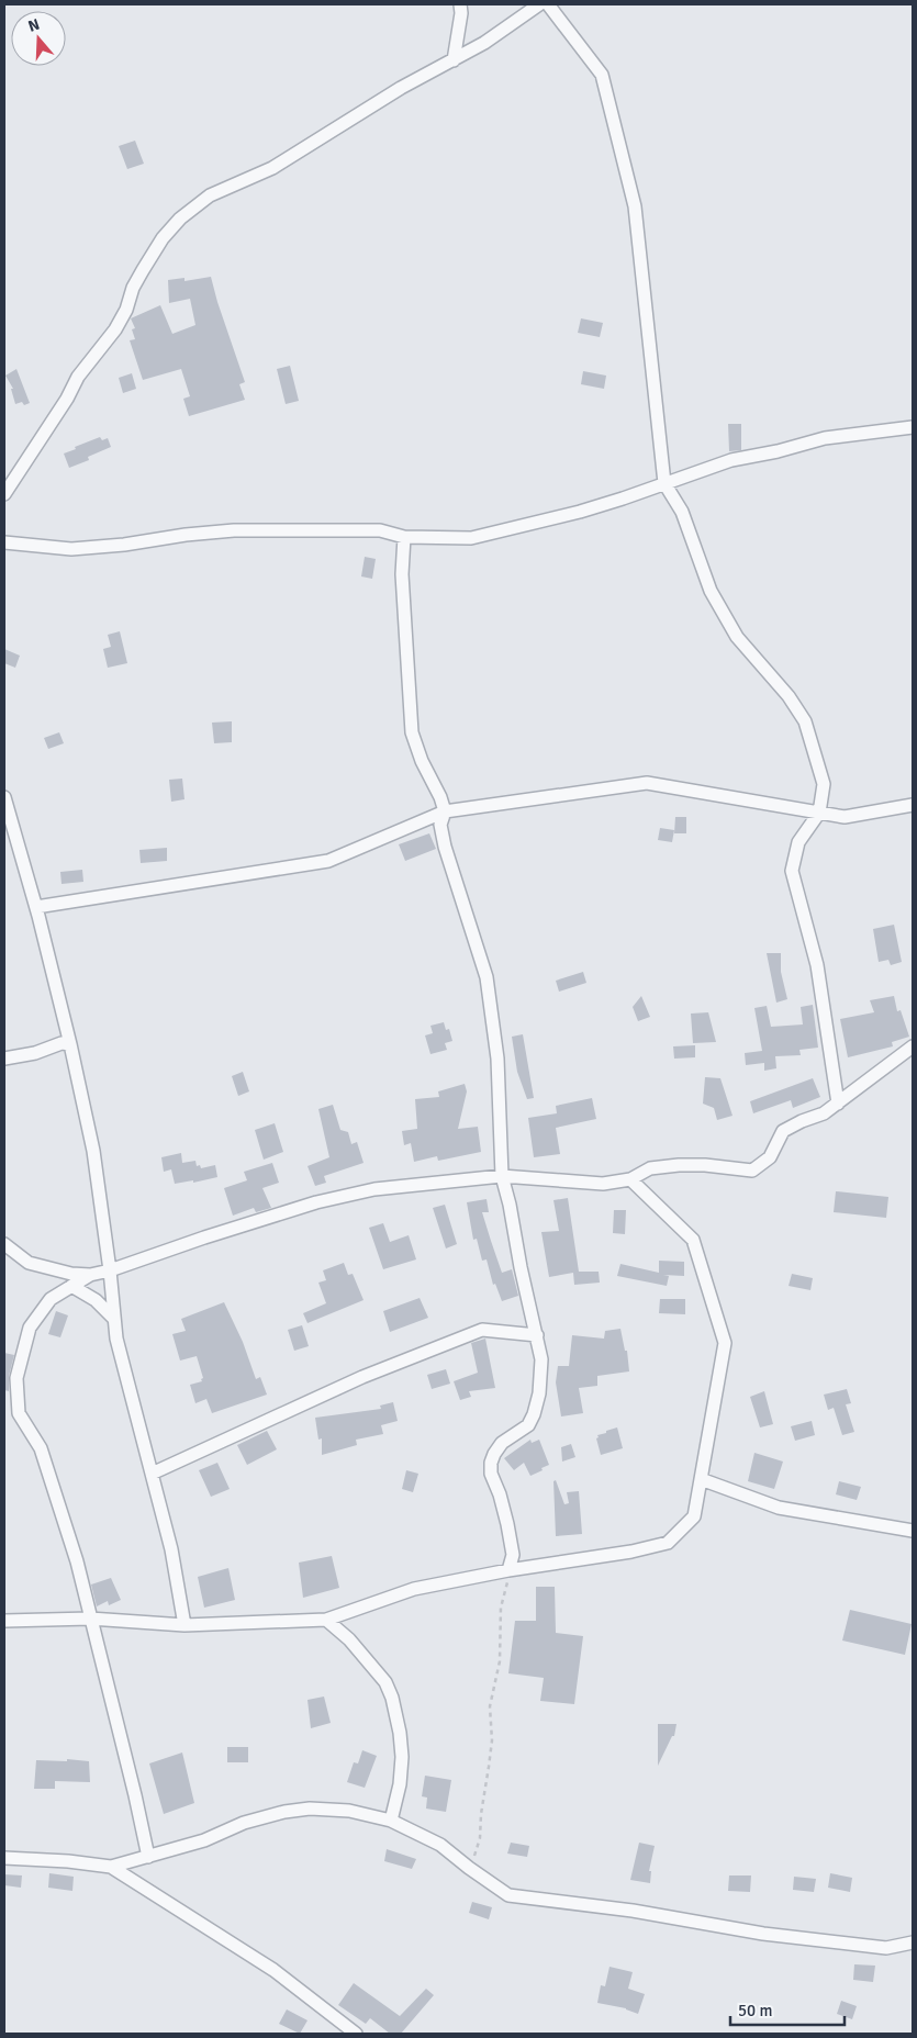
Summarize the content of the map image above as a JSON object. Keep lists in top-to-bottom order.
{
  "scale_bar": "50 m",
  "north": "top"
}
